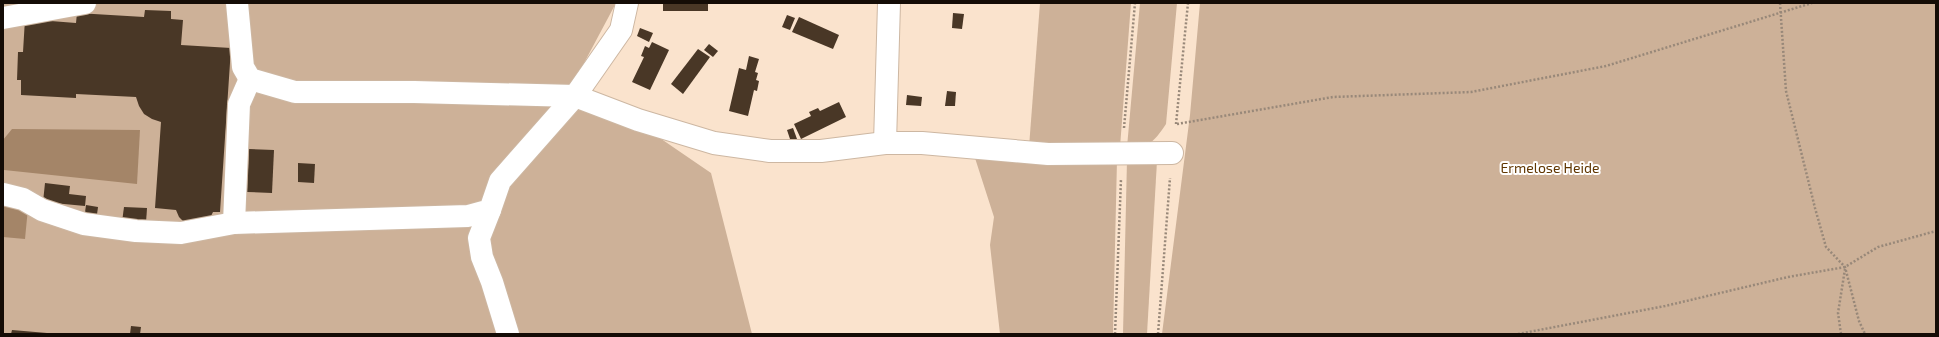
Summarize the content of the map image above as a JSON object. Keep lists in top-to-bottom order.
{
  "parks": ["Ermelose Heide"]
}
